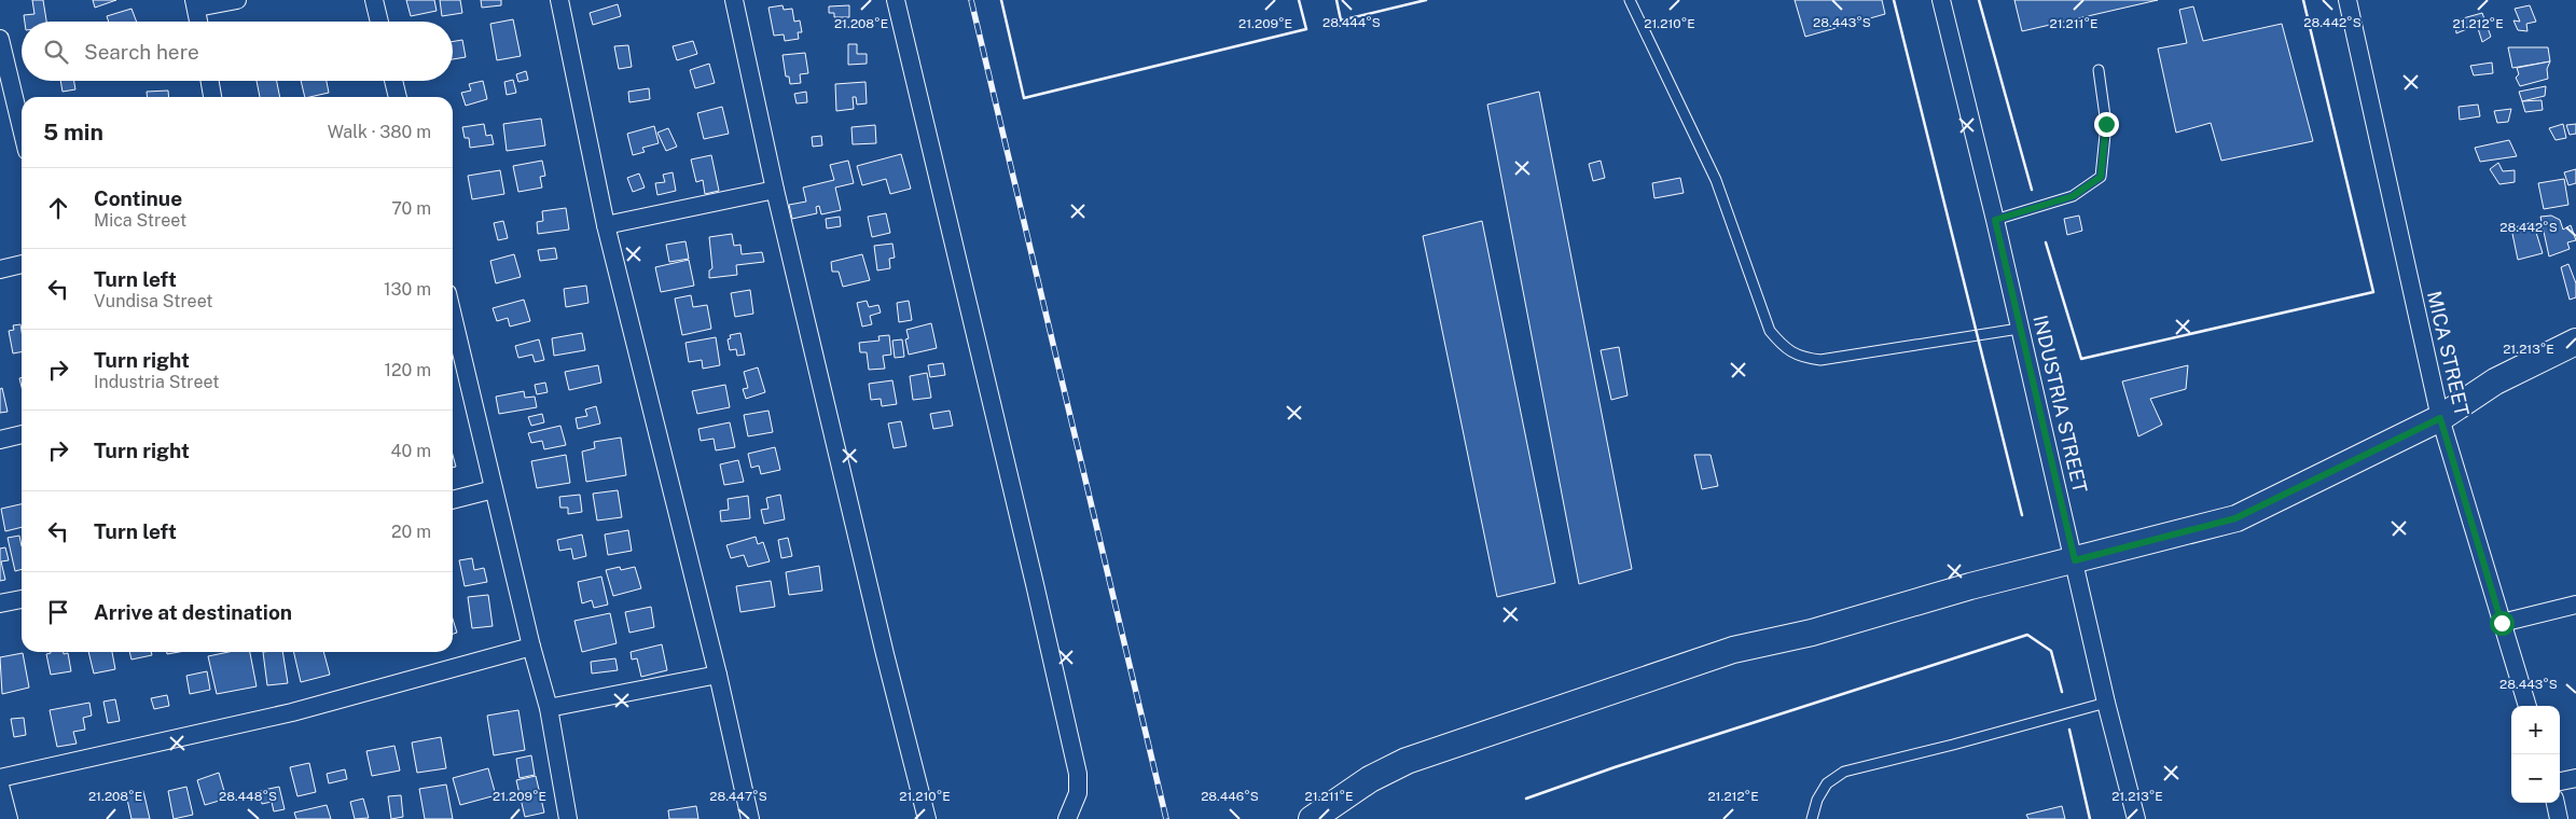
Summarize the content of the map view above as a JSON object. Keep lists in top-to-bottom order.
{
  "streets": {
    "street": ["MICA STREET", "INDUSTRIA STREET"]
  },
  "page": {
    "search": "Search here",
    "heading": ["5 min", "Walk · 380 m"],
    "list": [
      ["Continue", "Mica Street", "70 m"],
      ["Turn left", "Vundisa Street", "130 m"],
      ["Turn right", "Industria Street", "120 m"],
      ["Turn right", "40 m"],
      ["Turn left", "20 m"],
      "Arrive at destination"
    ],
    "map_buttons": ["+", "−"]
  },
  "coordinates": [
    "28.444°S",
    "28.443°S",
    "28.442°S",
    "21.208°E",
    "21.209°E",
    "21.210°E",
    "21.211°E",
    "21.212°E",
    "21.213°E",
    "28.448°S",
    "28.447°S",
    "28.446°S"
  ]
}
